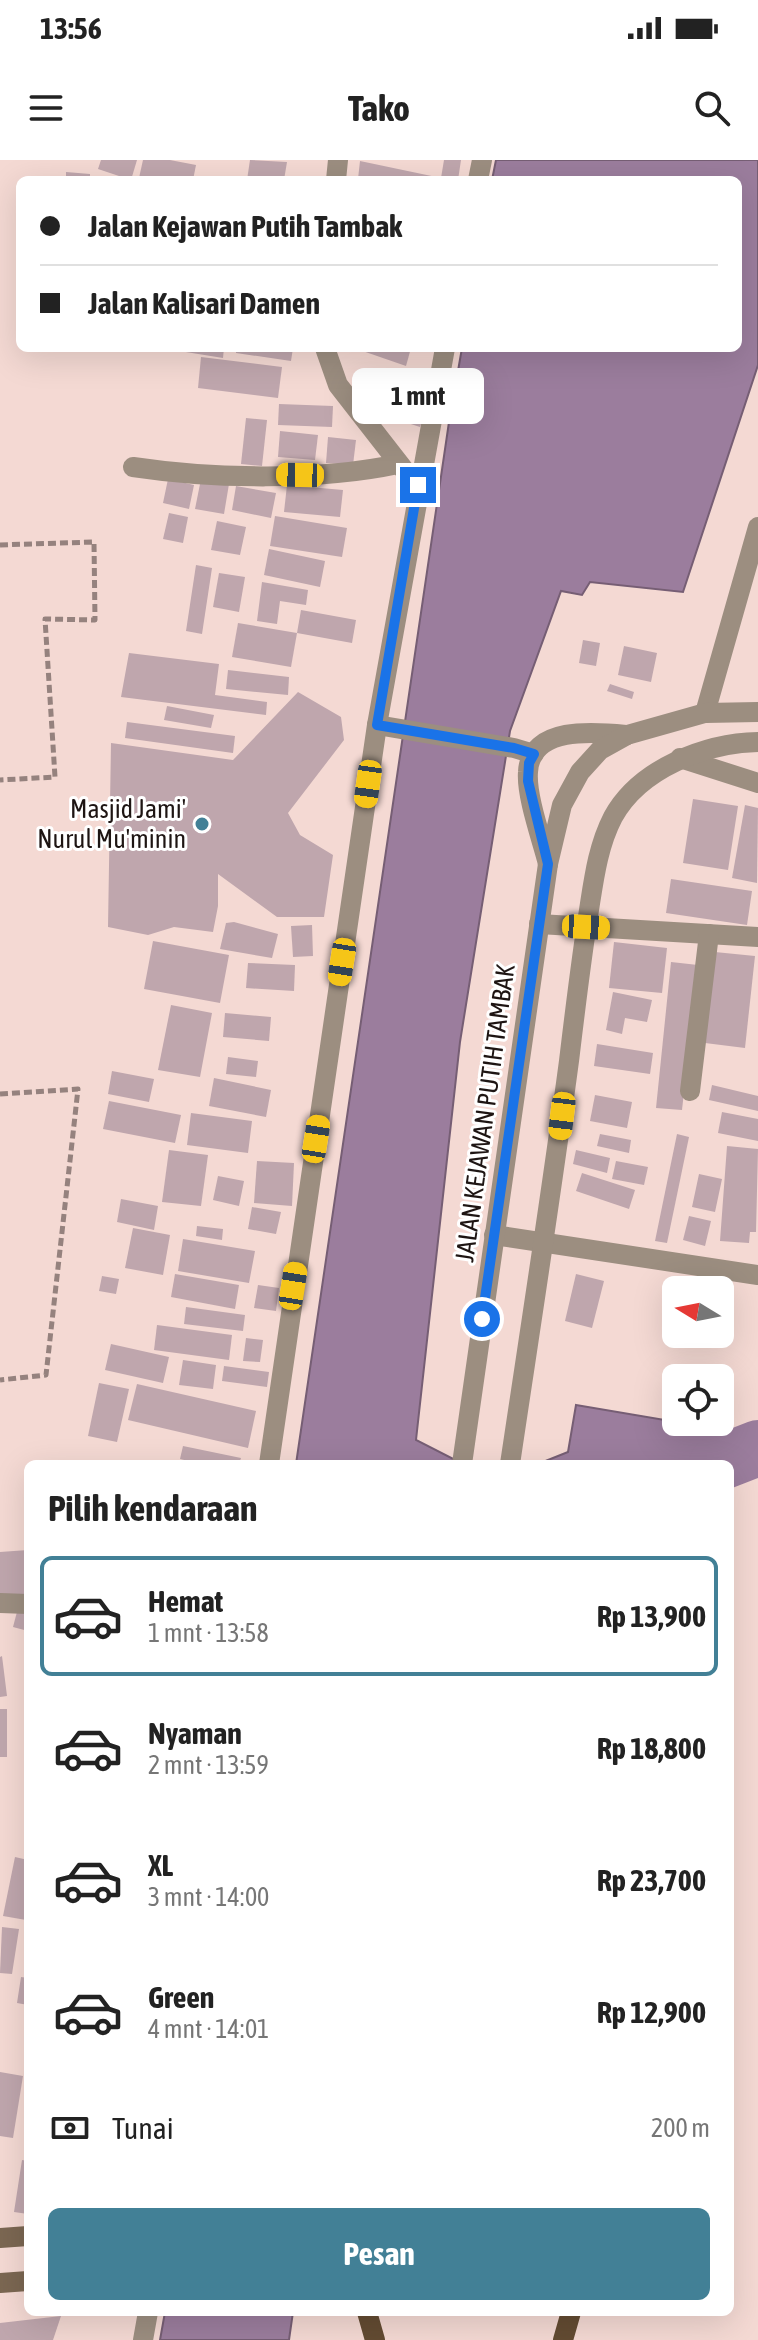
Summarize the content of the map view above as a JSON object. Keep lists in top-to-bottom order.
{
  "streets": {
    "street": ["JALAN KEJAWAN PUTIH TAMBAK"]
  },
  "places": ["Masjid Jami' Nurul Mu'minin"],
  "north": "left",
  "page": {
    "status": "13:56",
    "header": "Tako",
    "banner": ["Jalan Kejawan Putih Tambak", "Jalan Kalisari Damen"],
    "bubble": "1 mnt",
    "heading": "Pilih kendaraan",
    "list": [
      {
        "name": "Hemat",
        "note": "1 mnt · 13:58",
        "value": "Rp 13,900"
      },
      {
        "name": "Nyaman",
        "note": "2 mnt · 13:59",
        "value": "Rp 18,800"
      },
      {
        "name": "XL",
        "note": "3 mnt · 14:00",
        "value": "Rp 23,700"
      },
      {
        "name": "Green",
        "note": "4 mnt · 14:01",
        "value": "Rp 12,900"
      }
    ],
    "pay": ["Tunai", "200 m"],
    "buttons": "Pesan"
  }
}
